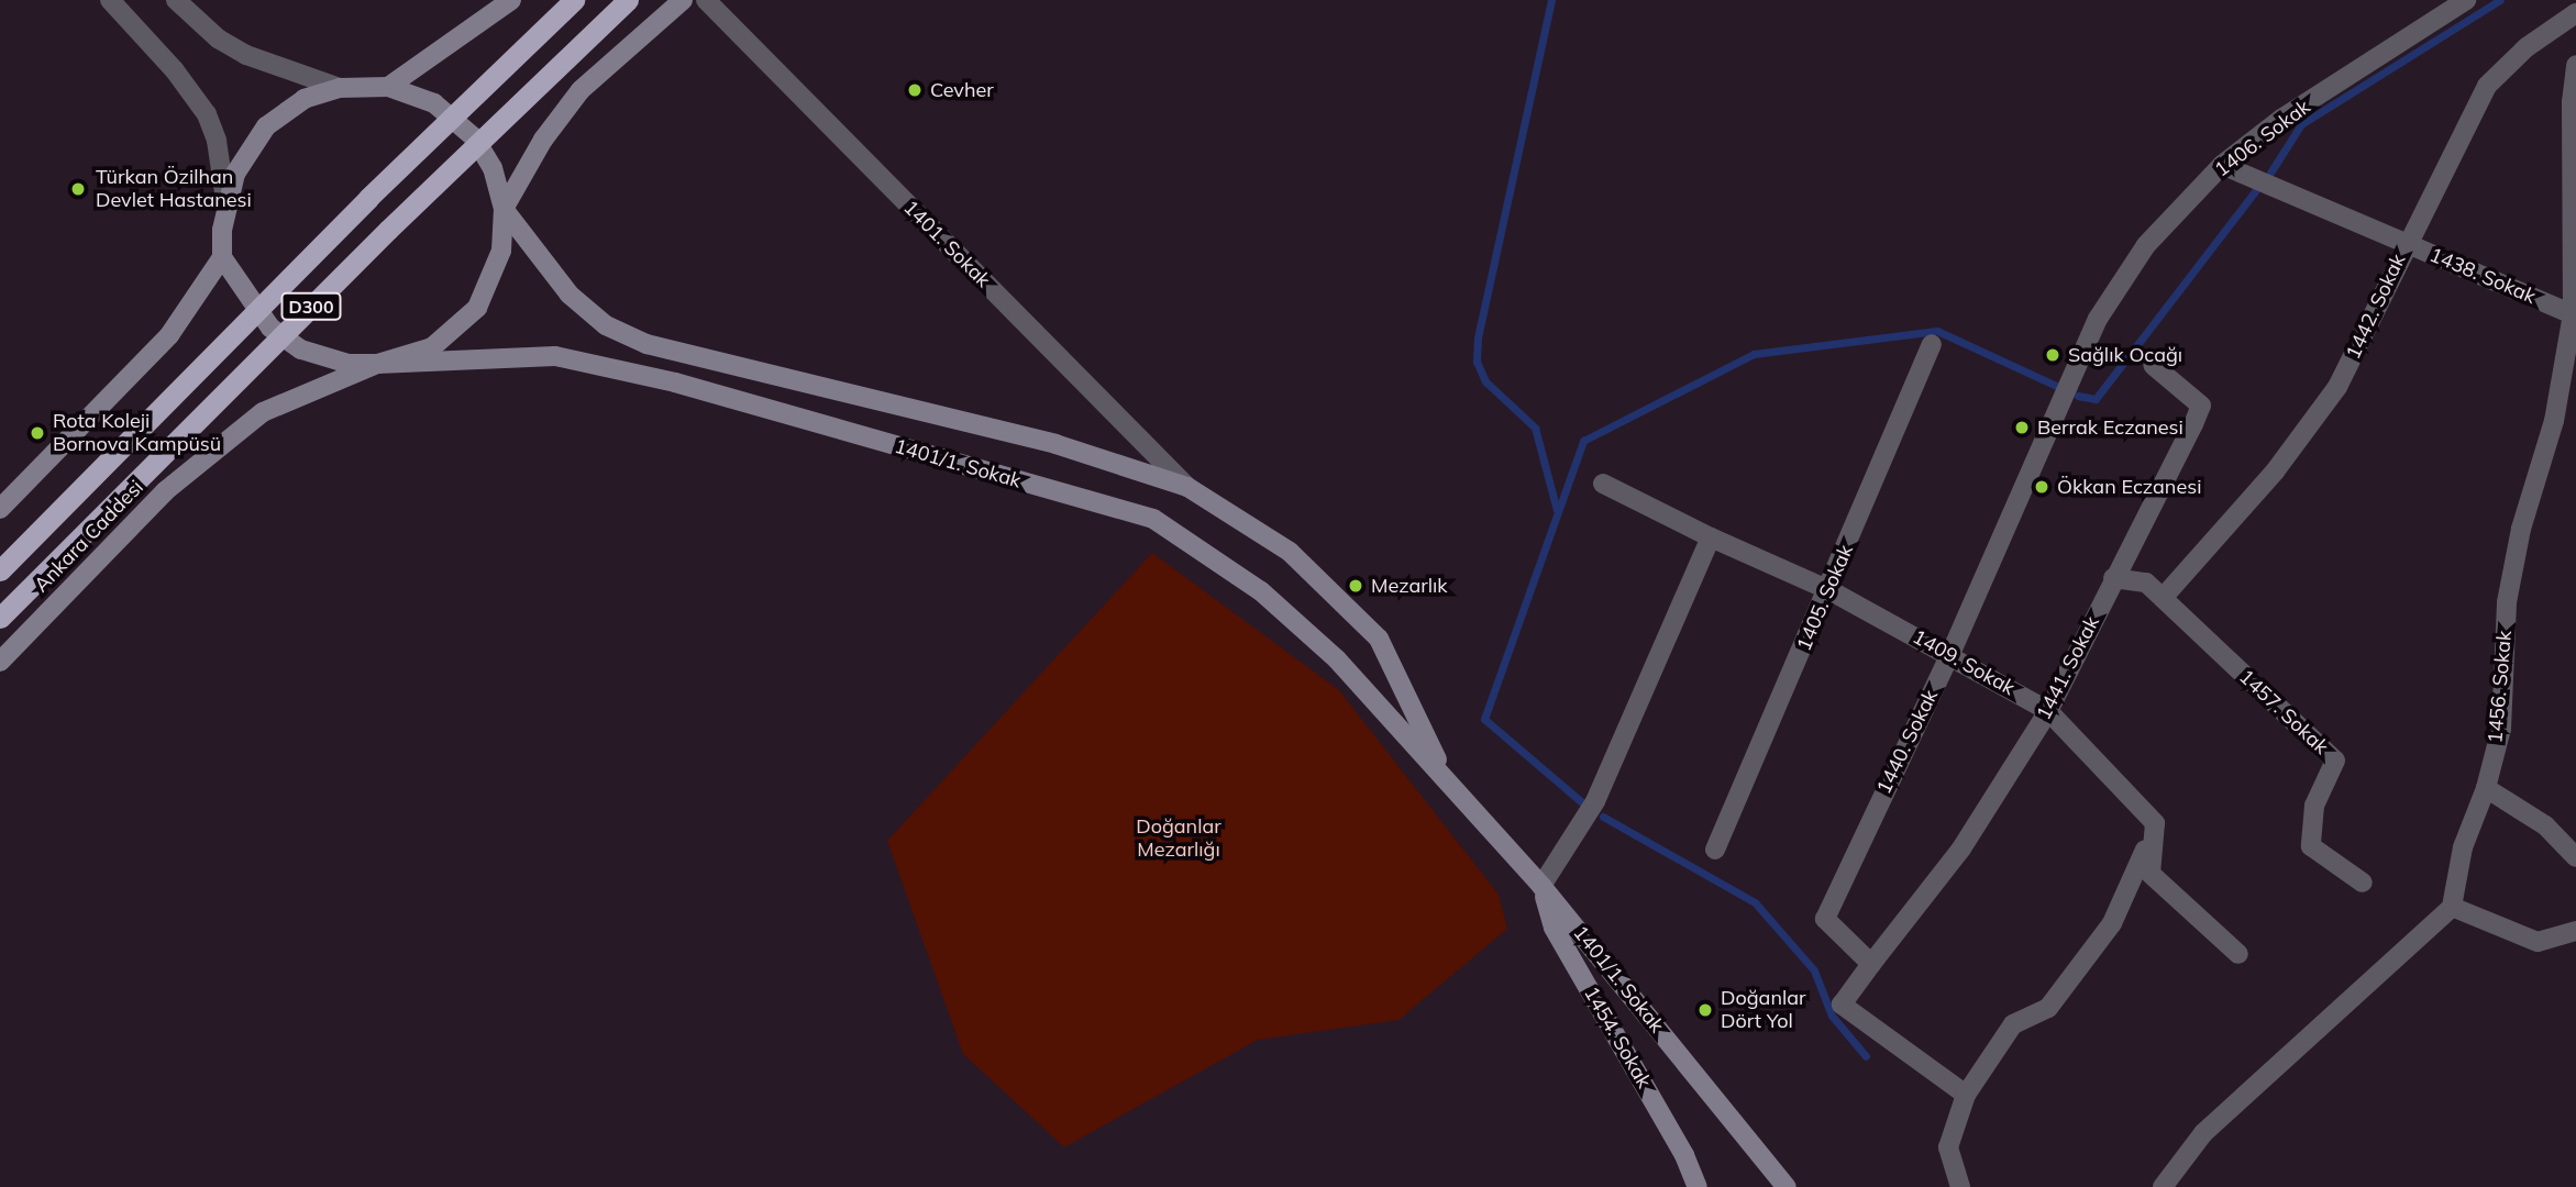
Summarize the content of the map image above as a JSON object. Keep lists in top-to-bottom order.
{
  "streets": {
    "highway": ["D300", "Ankara Caddesi"],
    "main road": ["1401/1. Sokak", "1454. Sokak"],
    "street": [
      "1406. Sokak",
      "1401. Sokak",
      "1438. Sokak",
      "1442. Sokak",
      "1405. Sokak",
      "1409. Sokak",
      "1441. Sokak",
      "1456. Sokak",
      "1457. Sokak",
      "1440. Sokak"
    ]
  },
  "crossings": [
    ["1406. Sokak", "1438. Sokak"],
    ["1406. Sokak", "1440. Sokak"],
    ["1401. Sokak", "1401/1. Sokak"],
    ["1438. Sokak", "1442. Sokak"],
    ["1438. Sokak", "1456. Sokak"],
    ["1442. Sokak", "1457. Sokak"],
    ["1401/1. Sokak", "Ankara Caddesi"],
    ["1401/1. Sokak", "1454. Sokak"],
    ["1405. Sokak", "1409. Sokak"],
    ["1409. Sokak", "1441. Sokak"],
    ["1409. Sokak", "1440. Sokak"],
    ["1441. Sokak", "1457. Sokak"],
    ["1441. Sokak", "1440. Sokak"]
  ],
  "parks": ["Doğanlar Mezarlığı"],
  "places": [
    "Cevher",
    "Türkan Özilhan Devlet Hastanesi",
    "Sağlık Ocağı",
    "Berrak Eczanesi",
    "Rota Koleji Bornova Kampüsü",
    "Ökkan Eczanesi",
    "Mezarlık",
    "Doğanlar Dört Yol"
  ]
}
